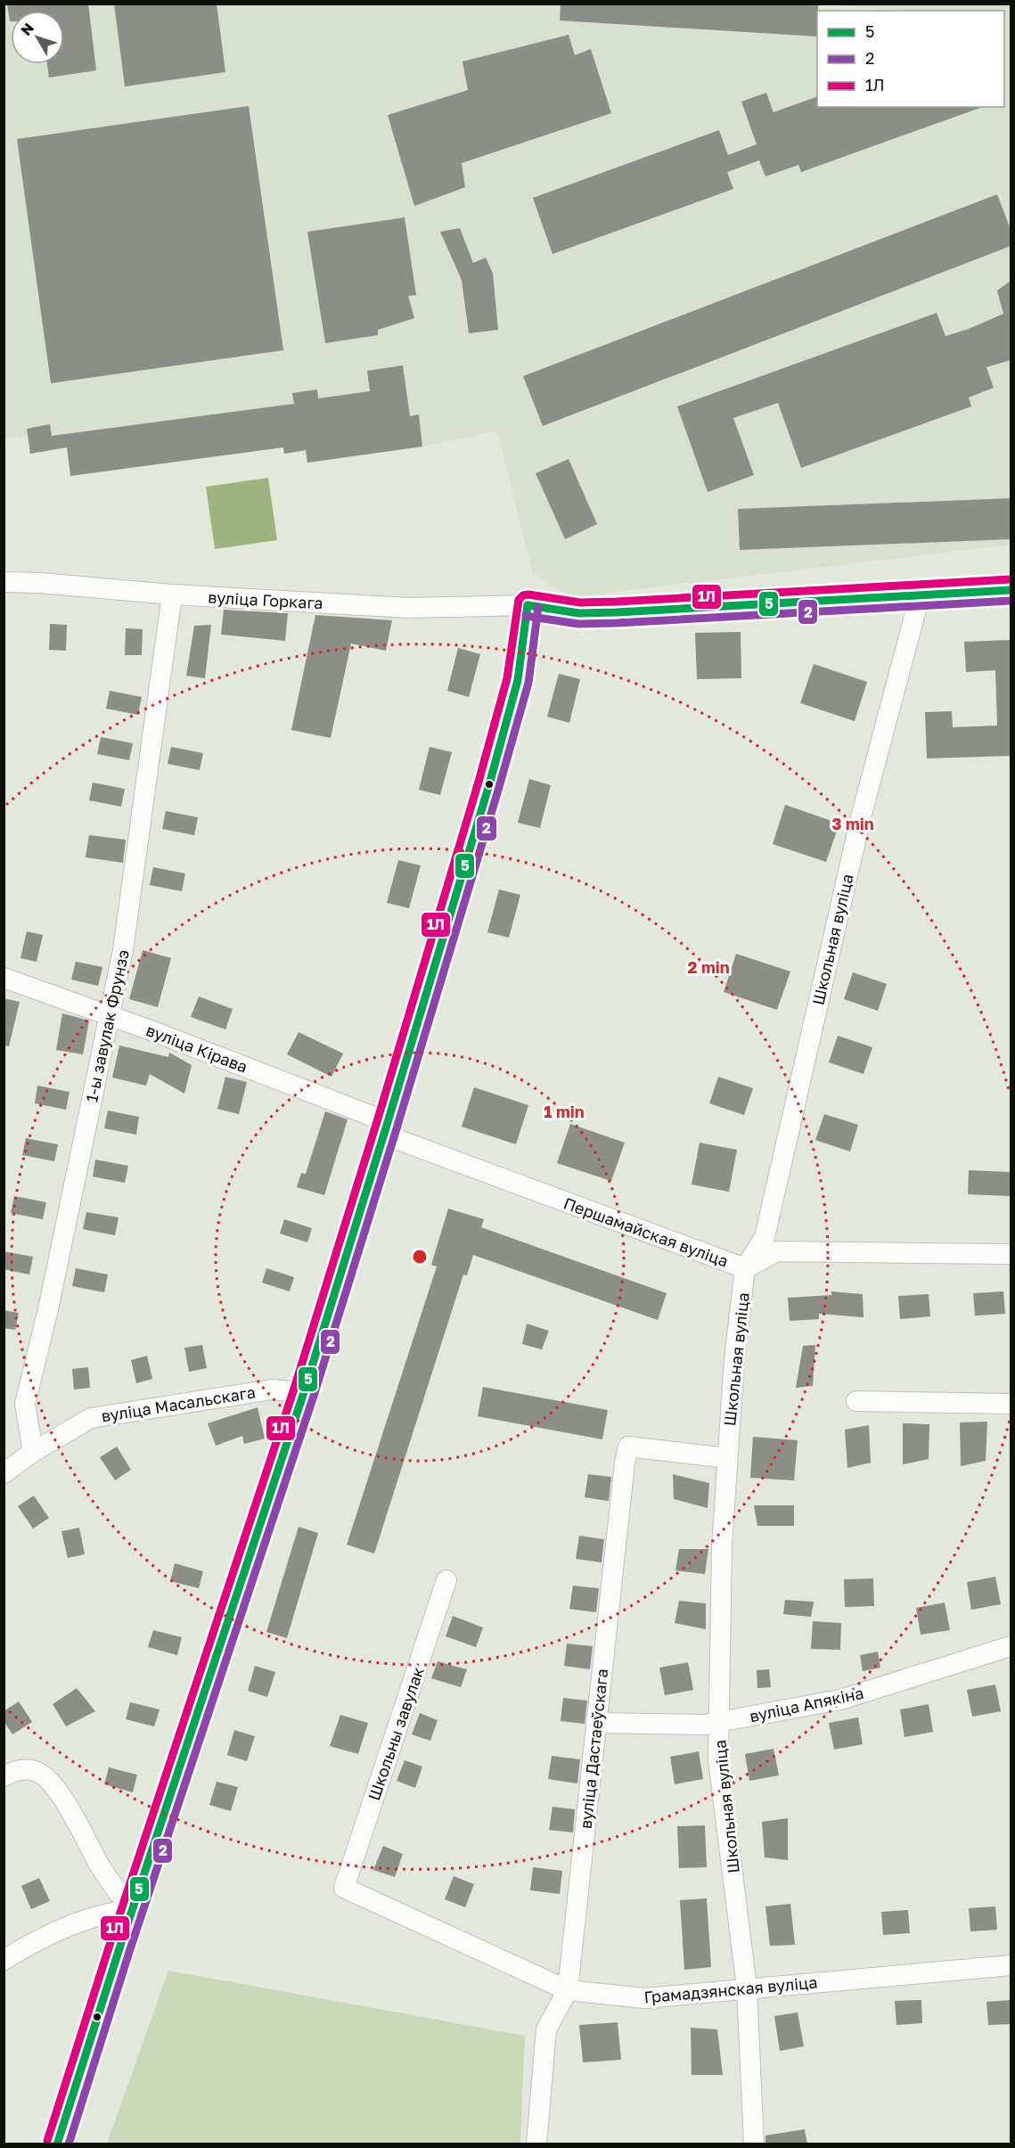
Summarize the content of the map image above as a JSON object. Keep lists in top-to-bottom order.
{
  "streets": {
    "street": [
      "вуліца Горкага",
      "Школьная вуліца",
      "1-ы завулак Фрунзэ",
      "вуліца Кірава",
      "Першамайская вуліца",
      "вуліца Масальскага",
      "вуліца Апякіна",
      "Школьны завулак",
      "вуліца Дастаеўскага",
      "Грамадзянская вуліца"
    ]
  },
  "crossings": [
    ["вуліца Горкага", "Школьная вуліца"],
    ["вуліца Горкага", "1-ы завулак Фрунзэ"],
    ["Школьная вуліца", "Першамайская вуліца"],
    ["Школьная вуліца", "вуліца Апякіна"],
    ["Школьная вуліца", "вуліца Дастаеўскага"],
    ["Школьная вуліца", "Грамадзянская вуліца"],
    ["1-ы завулак Фрунзэ", "вуліца Кірава"],
    ["1-ы завулак Фрунзэ", "вуліца Масальскага"],
    ["вуліца Кірава", "Першамайская вуліца"],
    ["вуліца Апякіна", "вуліца Дастаеўскага"],
    ["Школьны завулак", "Грамадзянская вуліца"],
    ["вуліца Дастаеўскага", "Грамадзянская вуліца"]
  ],
  "lines": ["transit line 1Л", "transit line 5", "transit line 2"],
  "legend": ["5", "2", "1Л"],
  "north": "top left",
  "rings": ["3 min", "2 min", "1 min"]
}
